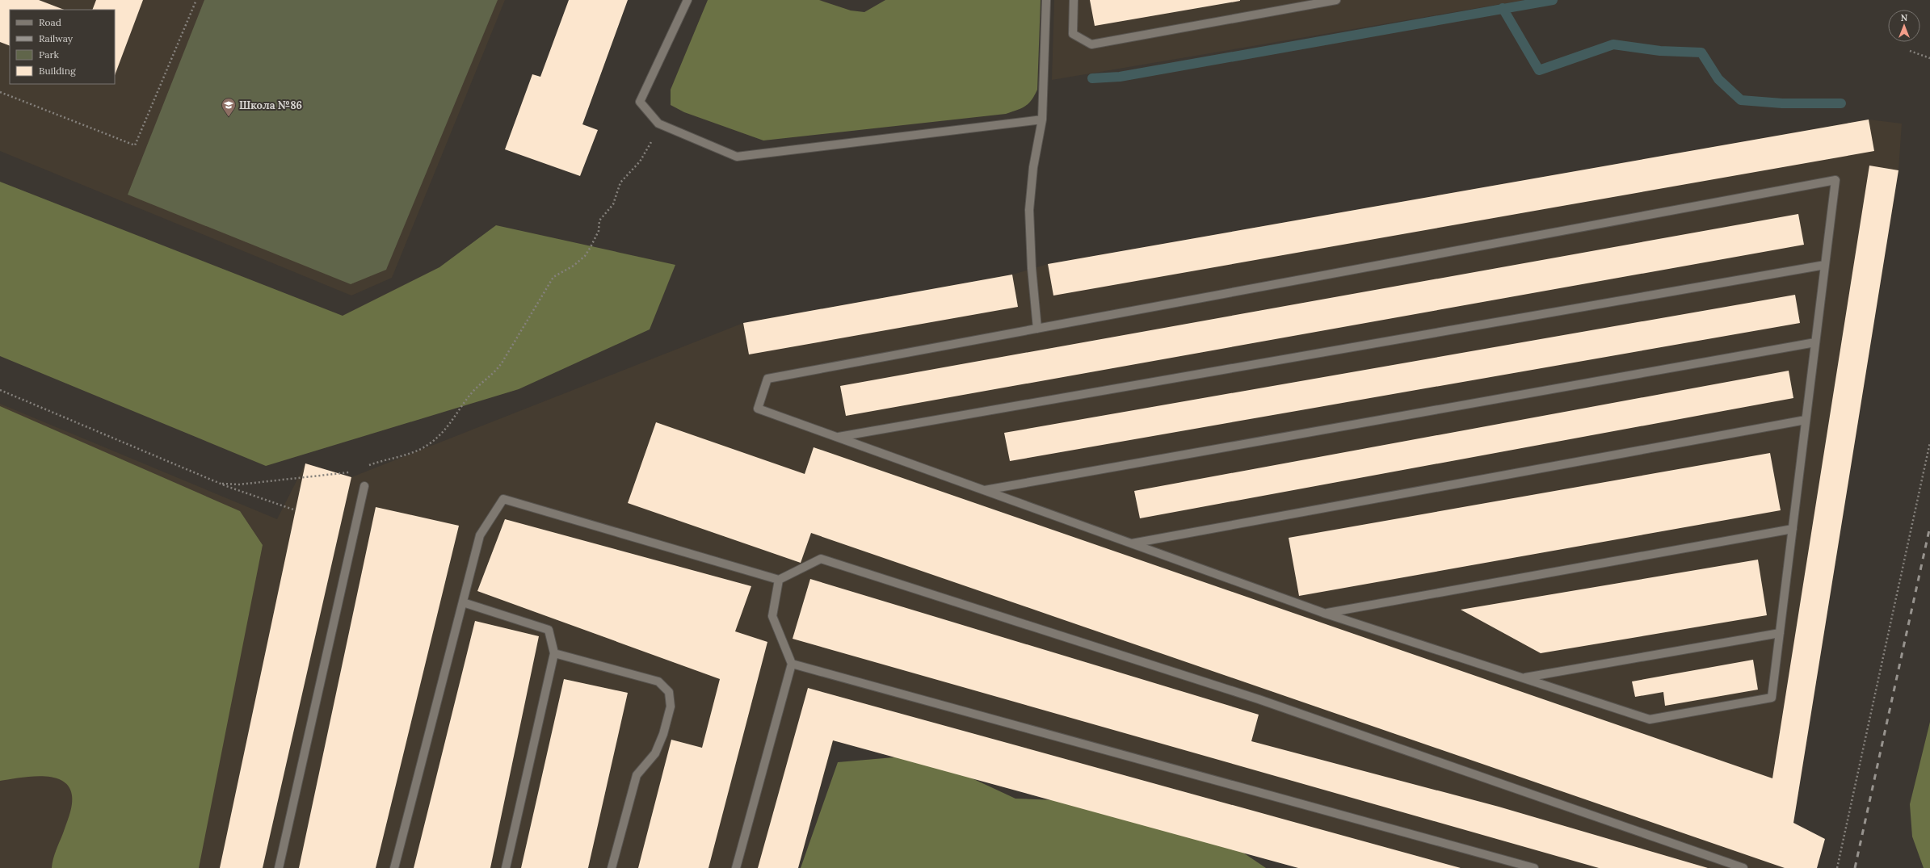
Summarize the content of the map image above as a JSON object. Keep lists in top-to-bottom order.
{
  "places": {
    "school or university": ["Школа №86"]
  },
  "legend": [
    "Road",
    "Railway",
    "Park",
    "Building"
  ],
  "north": "top"
}
